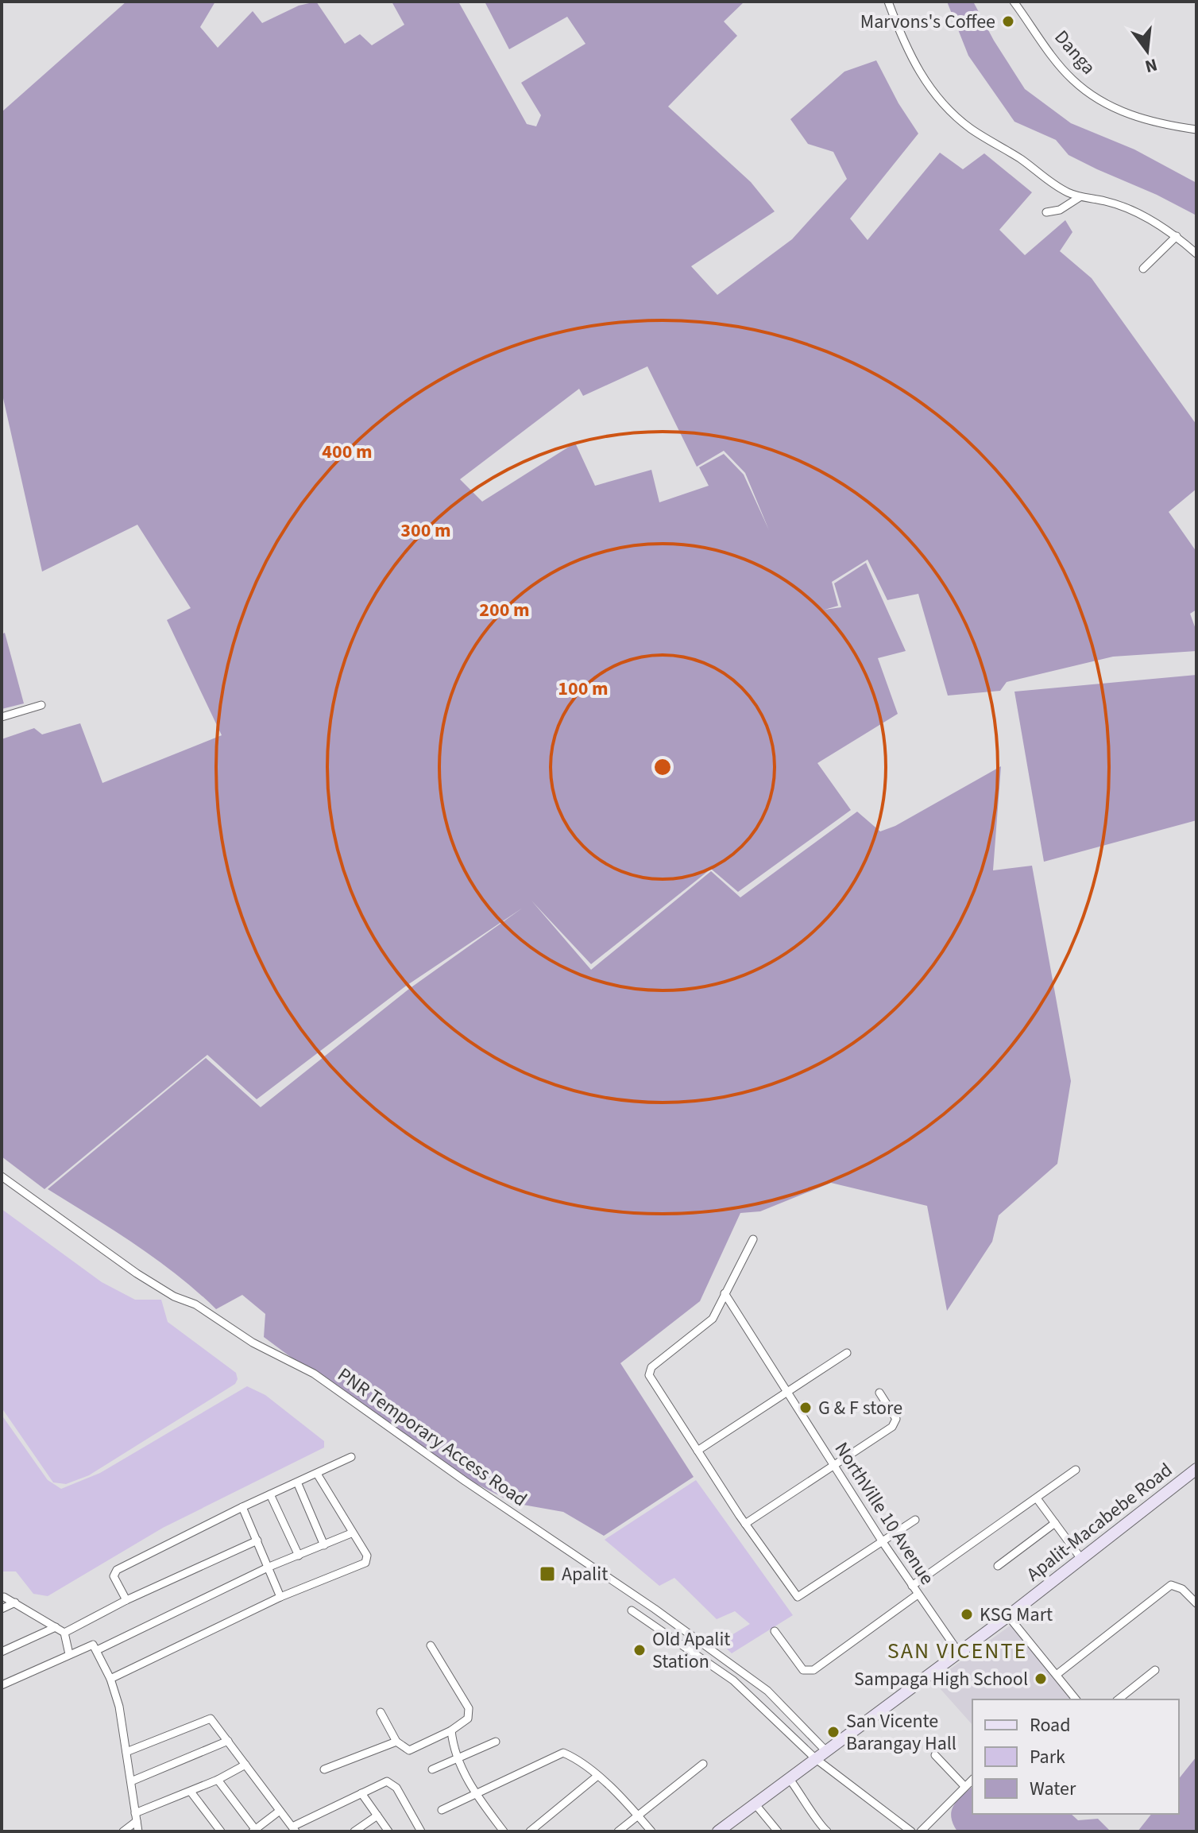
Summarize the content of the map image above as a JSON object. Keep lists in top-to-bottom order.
{
  "streets": {
    "main road": ["Apalit-Macabebe Road"],
    "street": ["Danga", "PNR Temporary Access Road", "NorthVille 10 Avenue"]
  },
  "crossings": [
    ["PNR Temporary Access Road", "Apalit-Macabebe Road"],
    ["NorthVille 10 Avenue", "Apalit-Macabebe Road"]
  ],
  "districts": ["SAN VICENTE"],
  "places": {
    "other": [
      "Marvons's Coffee",
      "G & F store",
      "KSG Mart",
      "Old Apalit Station",
      "Sampaga High School",
      "San Vicente Barangay Hall"
    ],
    "transit": ["Apalit"]
  },
  "legend": ["Road", "Park", "Water"],
  "north": "bottom",
  "rings": [
    "400 m",
    "300 m",
    "200 m",
    "100 m"
  ]
}
